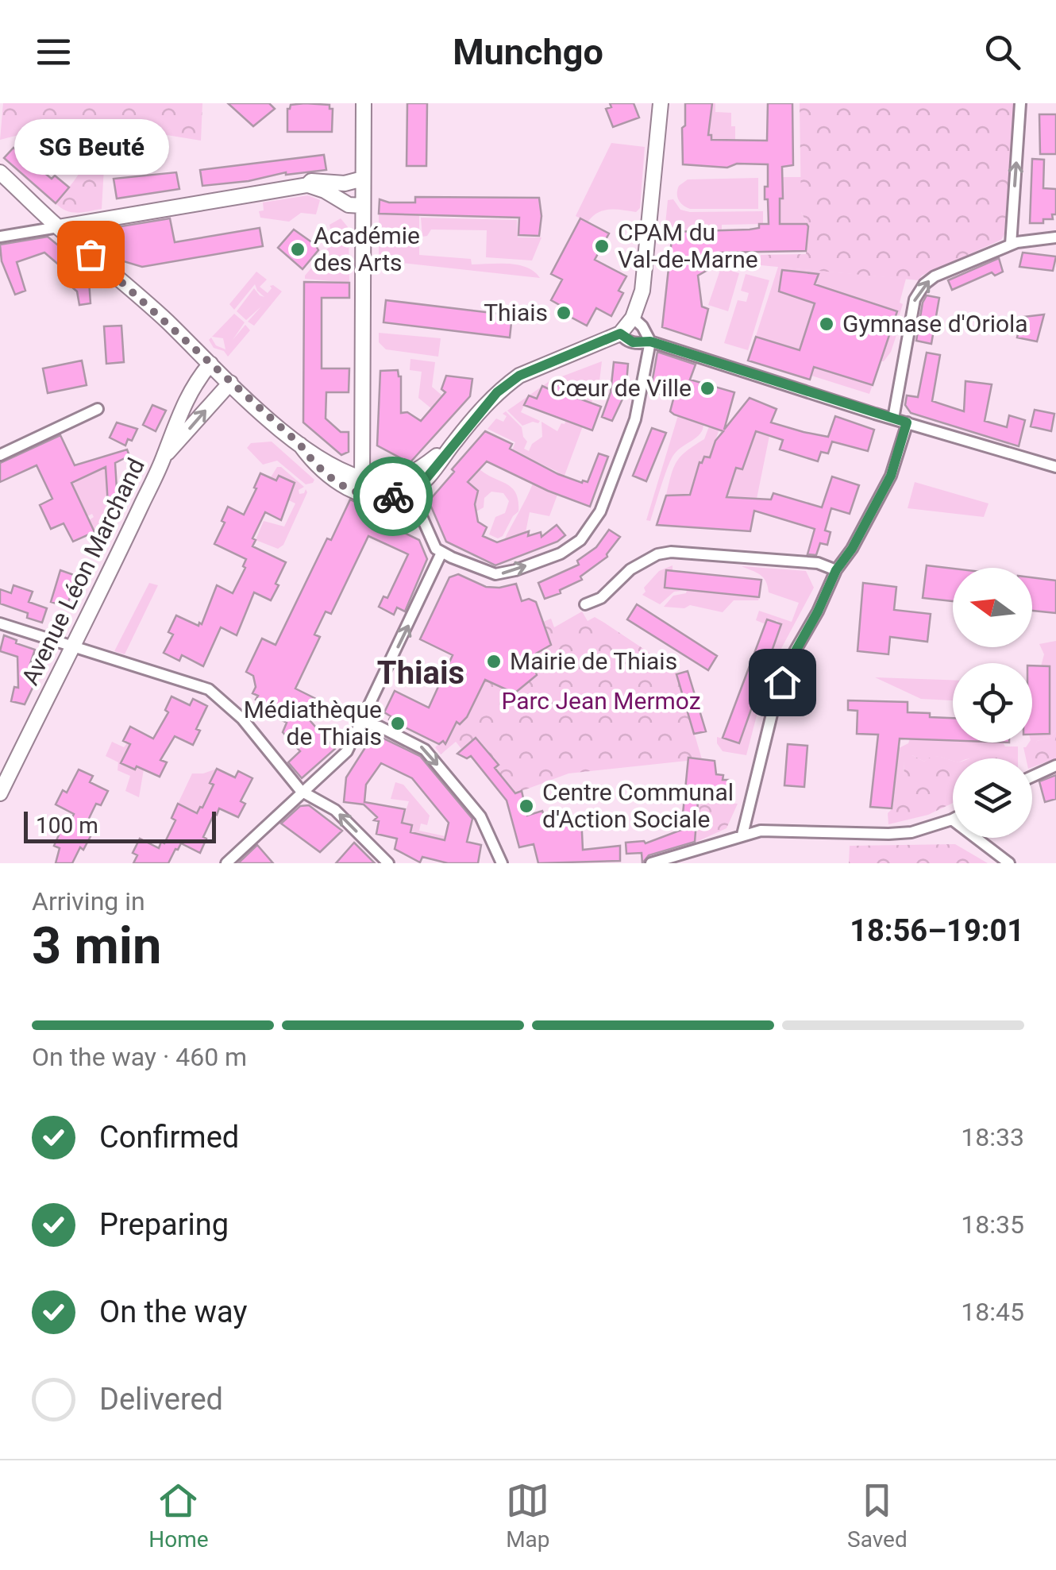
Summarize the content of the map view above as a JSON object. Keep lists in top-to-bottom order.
{
  "streets": {
    "main road": ["Avenue Léon Marchand"]
  },
  "districts": ["Thiais"],
  "parks": ["Parc Jean Mermoz"],
  "places": [
    "CPAM du Val-de-Marne",
    "Académie des Arts",
    "SG Beuté",
    "Thiais",
    "Gymnase d'Oriola",
    "Cœur de Ville",
    "Mairie de Thiais",
    "Médiathèque de Thiais",
    "Centre Communal d'Action Sociale"
  ],
  "scale_bar": "100 m",
  "north": "left",
  "page": {
    "header": "Munchgo",
    "bubble": "SG Beuté",
    "scale": "100 m",
    "heading": ["3 min", "Arriving in", "18:56–19:01"],
    "bar": "On the way · 460 m",
    "list": [
      ["Confirmed", "18:33"],
      ["Preparing", "18:35"],
      ["On the way", "18:45"],
      "Delivered"
    ],
    "tabs": ["Home", "Map", "Saved"]
  }
}
